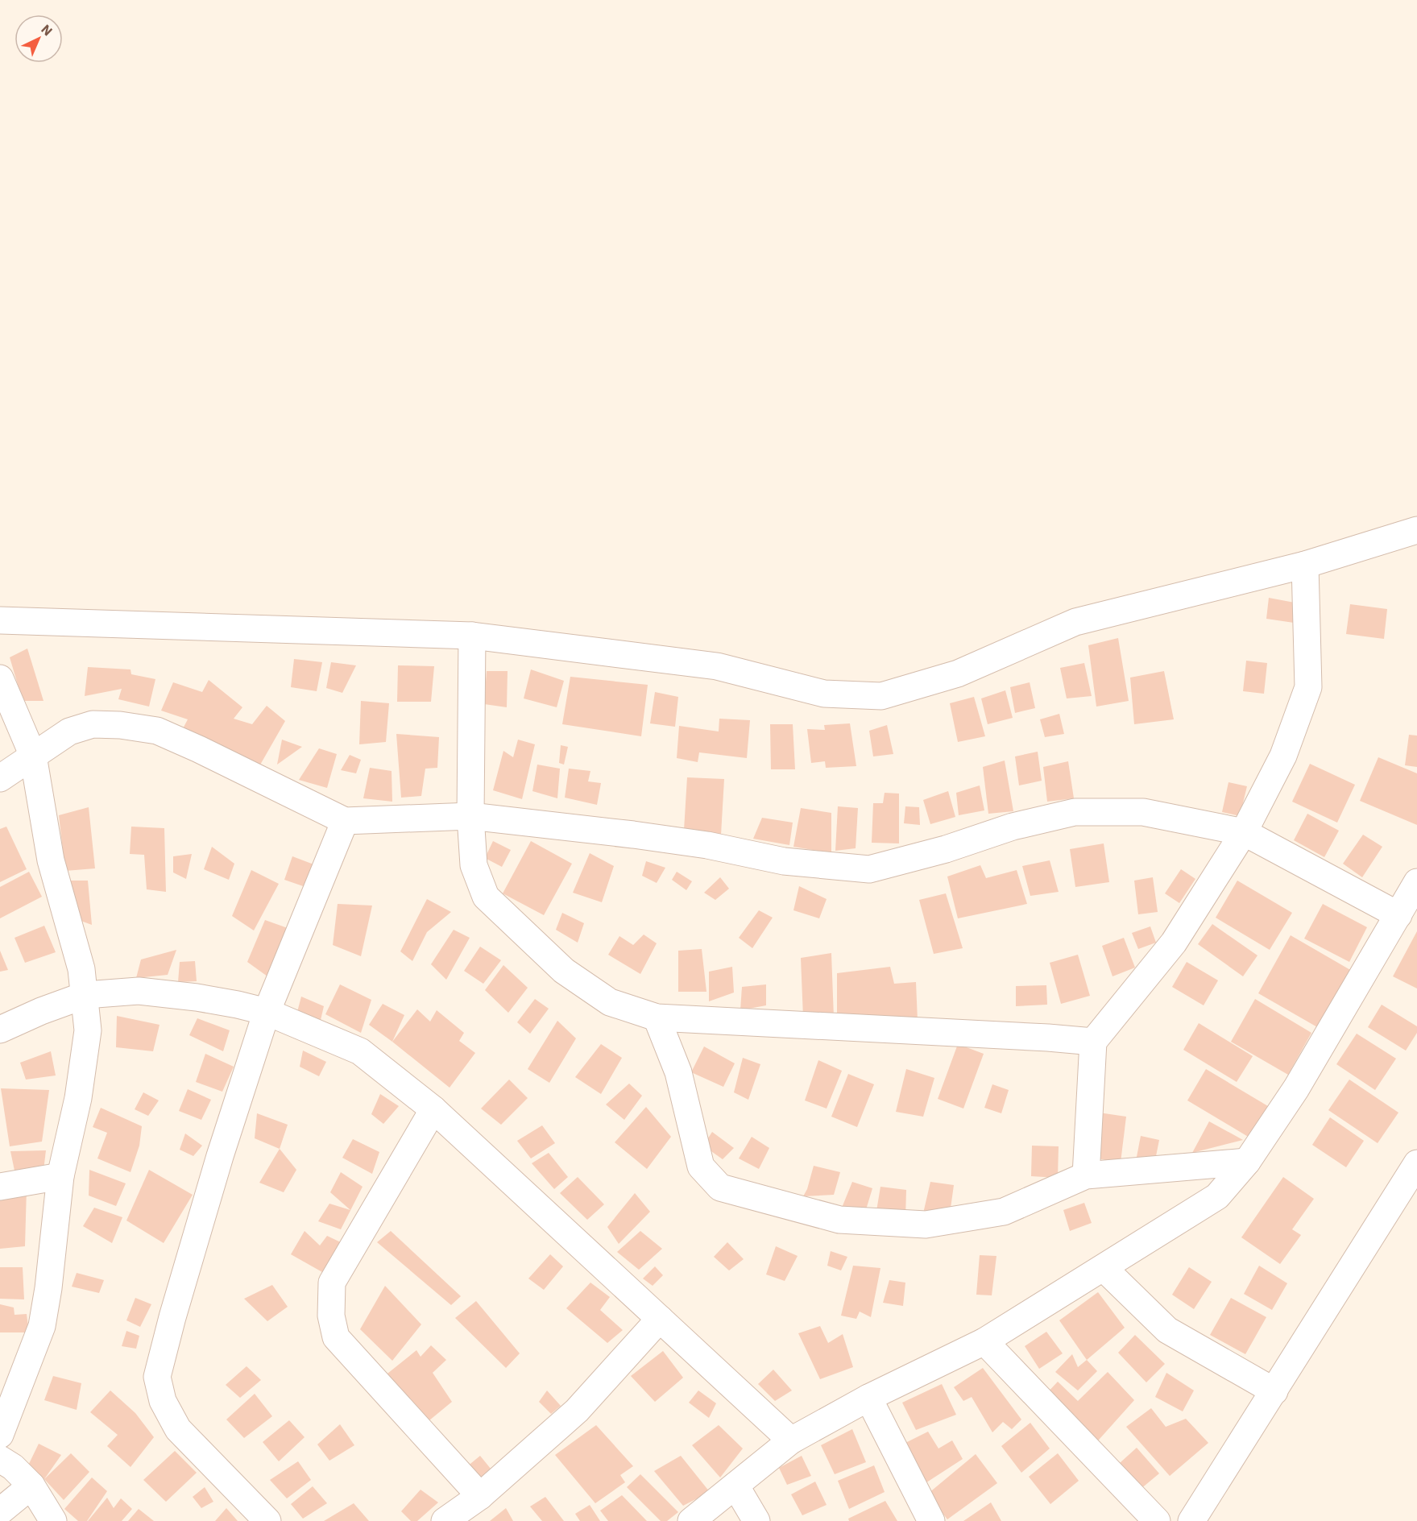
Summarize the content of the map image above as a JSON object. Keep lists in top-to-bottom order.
{
  "north": "top right"
}
